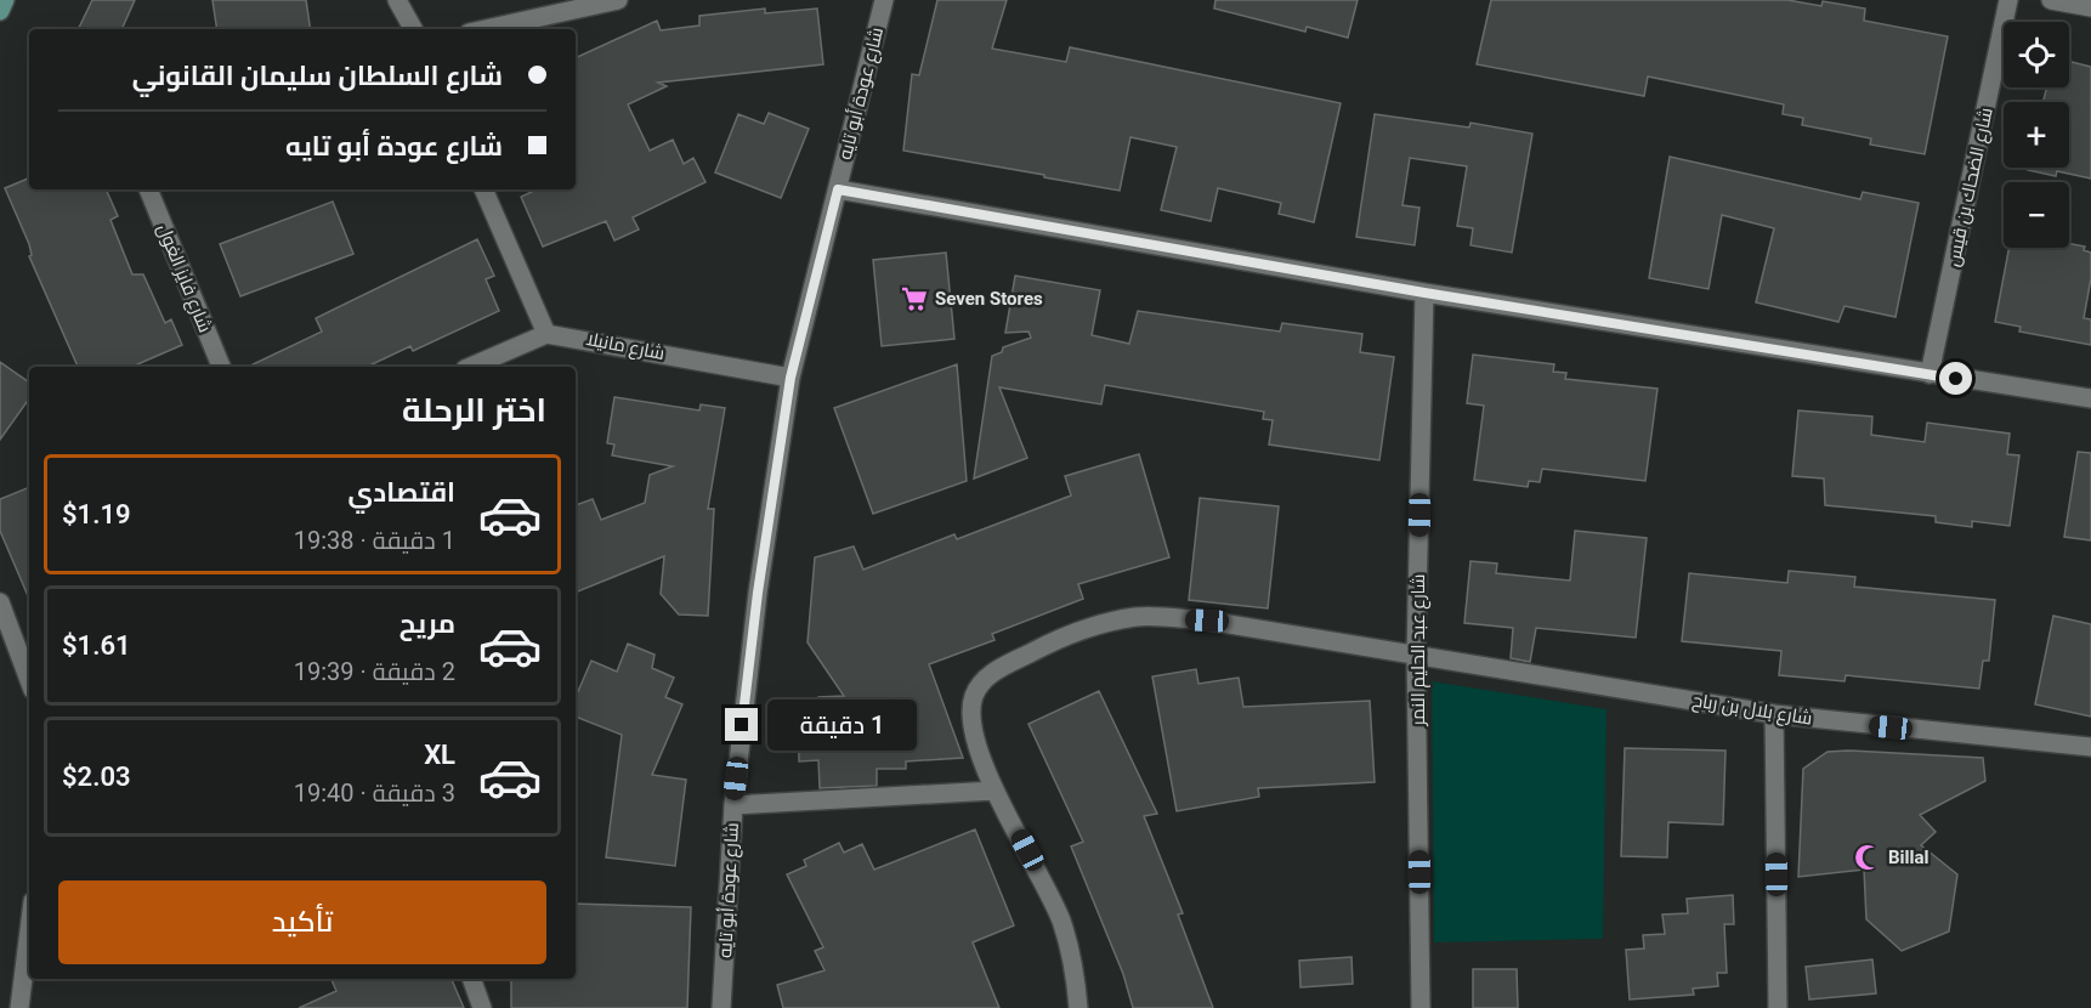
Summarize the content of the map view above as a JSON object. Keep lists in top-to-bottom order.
{
  "streets": {
    "street": [
      "شارع عودة أبو تايه",
      "شارع الضحاك بن قيس",
      "شارع فايز الغول",
      "شارع مانيلا",
      "شارع عبد الحليم النمر",
      "شارع بلال بن رباح"
    ]
  },
  "crossings": [
    ["شارع عودة أبو تايه", "شارع مانيلا"],
    ["شارع عبد الحليم النمر", "شارع بلال بن رباح"]
  ],
  "places": {
    "supermarket": ["Seven Stores"],
    "mosque": ["Billal"]
  },
  "page": {
    "map_buttons": ["+", "−"],
    "banner": ["شارع السلطان سليمان القانوني", "شارع عودة أبو تايه"],
    "heading": "اختر الرحلة",
    "list": [
      {
        "name": "اقتصادي",
        "note": "1 دقيقة · 19:38",
        "value": "$1.19"
      },
      {
        "name": "مريح",
        "note": "2 دقيقة · 19:39",
        "value": "$1.61"
      },
      {
        "name": "XL",
        "note": "3 دقيقة · 19:40",
        "value": "$2.03"
      }
    ],
    "bubble": "1 دقيقة",
    "buttons": "تأكيد"
  }
}
